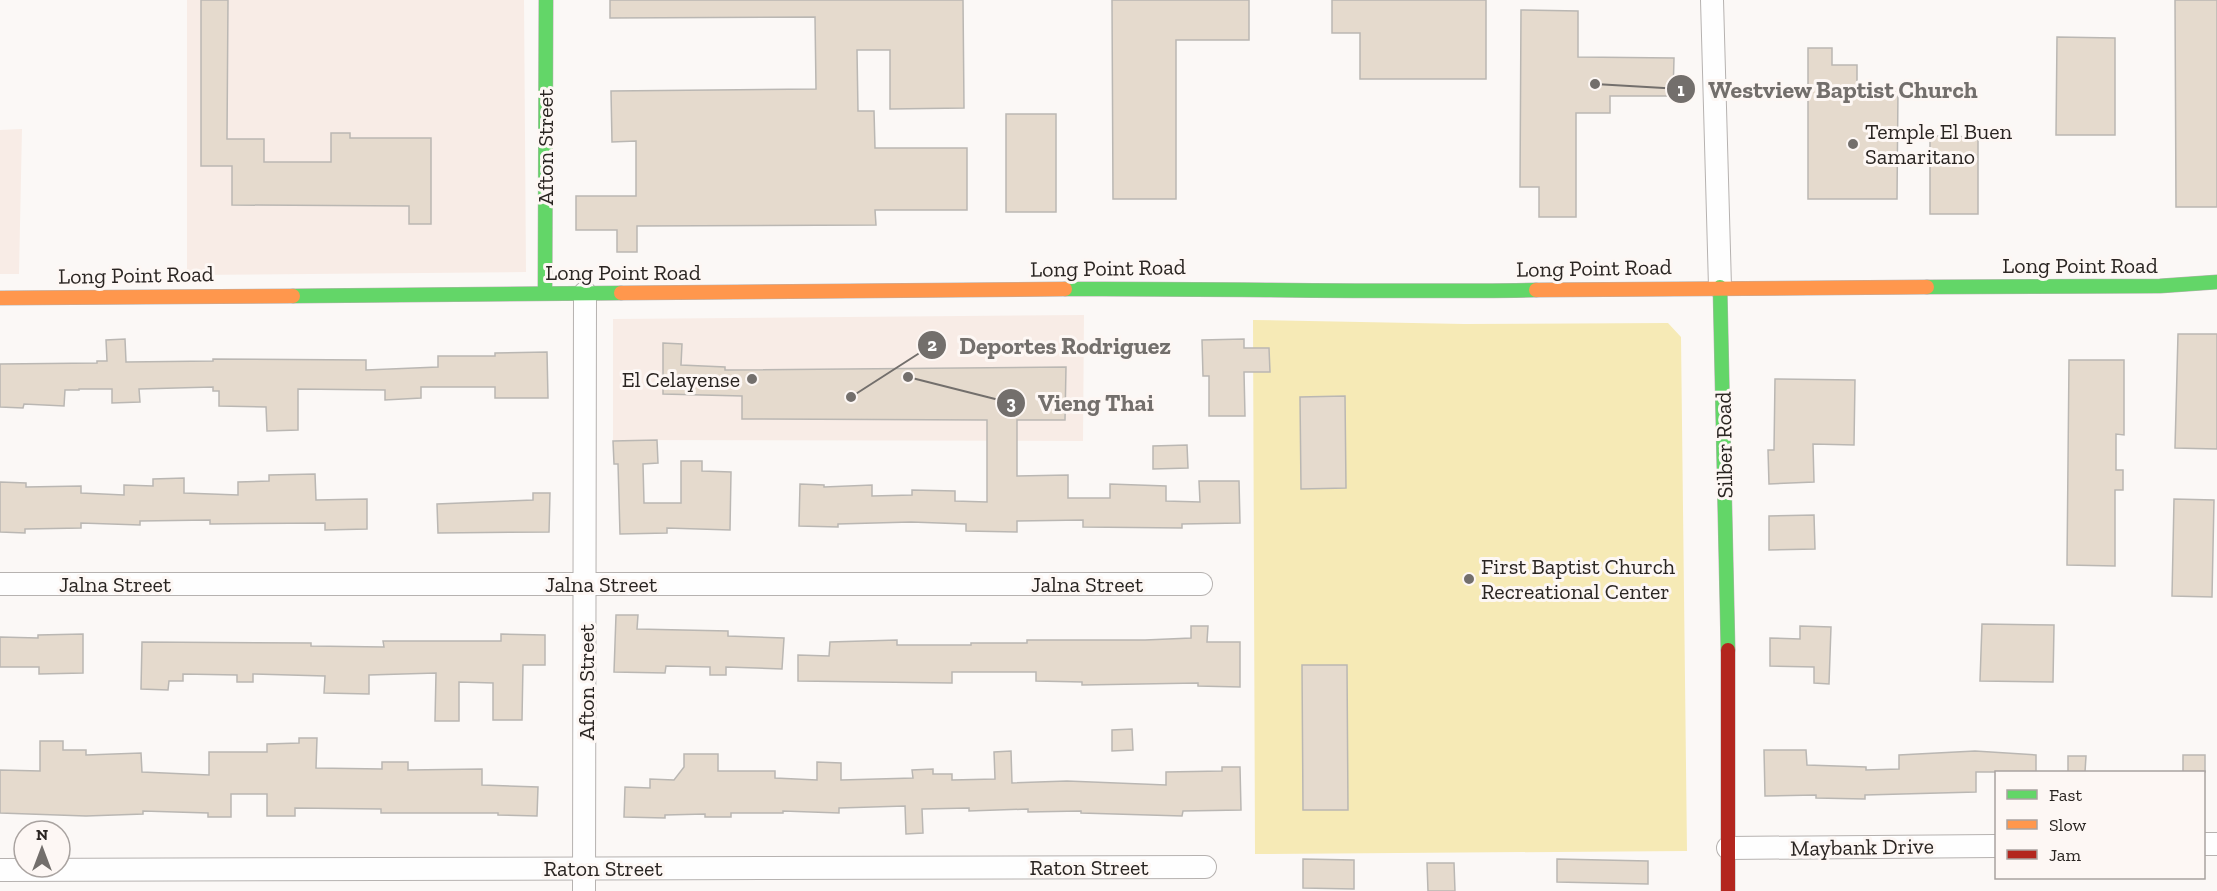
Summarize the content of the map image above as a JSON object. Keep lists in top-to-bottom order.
{
  "streets": {
    "main road": ["Afton Street", "Long Point Road", "Silber Road"],
    "street": ["Jalna Street", "Maybank Drive", "Raton Street"]
  },
  "crossings": [
    ["Afton Street", "Long Point Road"],
    ["Afton Street", "Jalna Street"],
    ["Afton Street", "Raton Street"],
    ["Long Point Road", "Silber Road"],
    ["Silber Road", "Maybank Drive"]
  ],
  "places": [
    "Westview Baptist Church",
    "Temple El Buen Samaritano",
    "Vieng Thai",
    "El Celayense",
    "Deportes Rodriguez",
    "First Baptist Church Recreational Center"
  ],
  "legend": ["Fast", "Slow", "Jam"],
  "north": "top"
}
